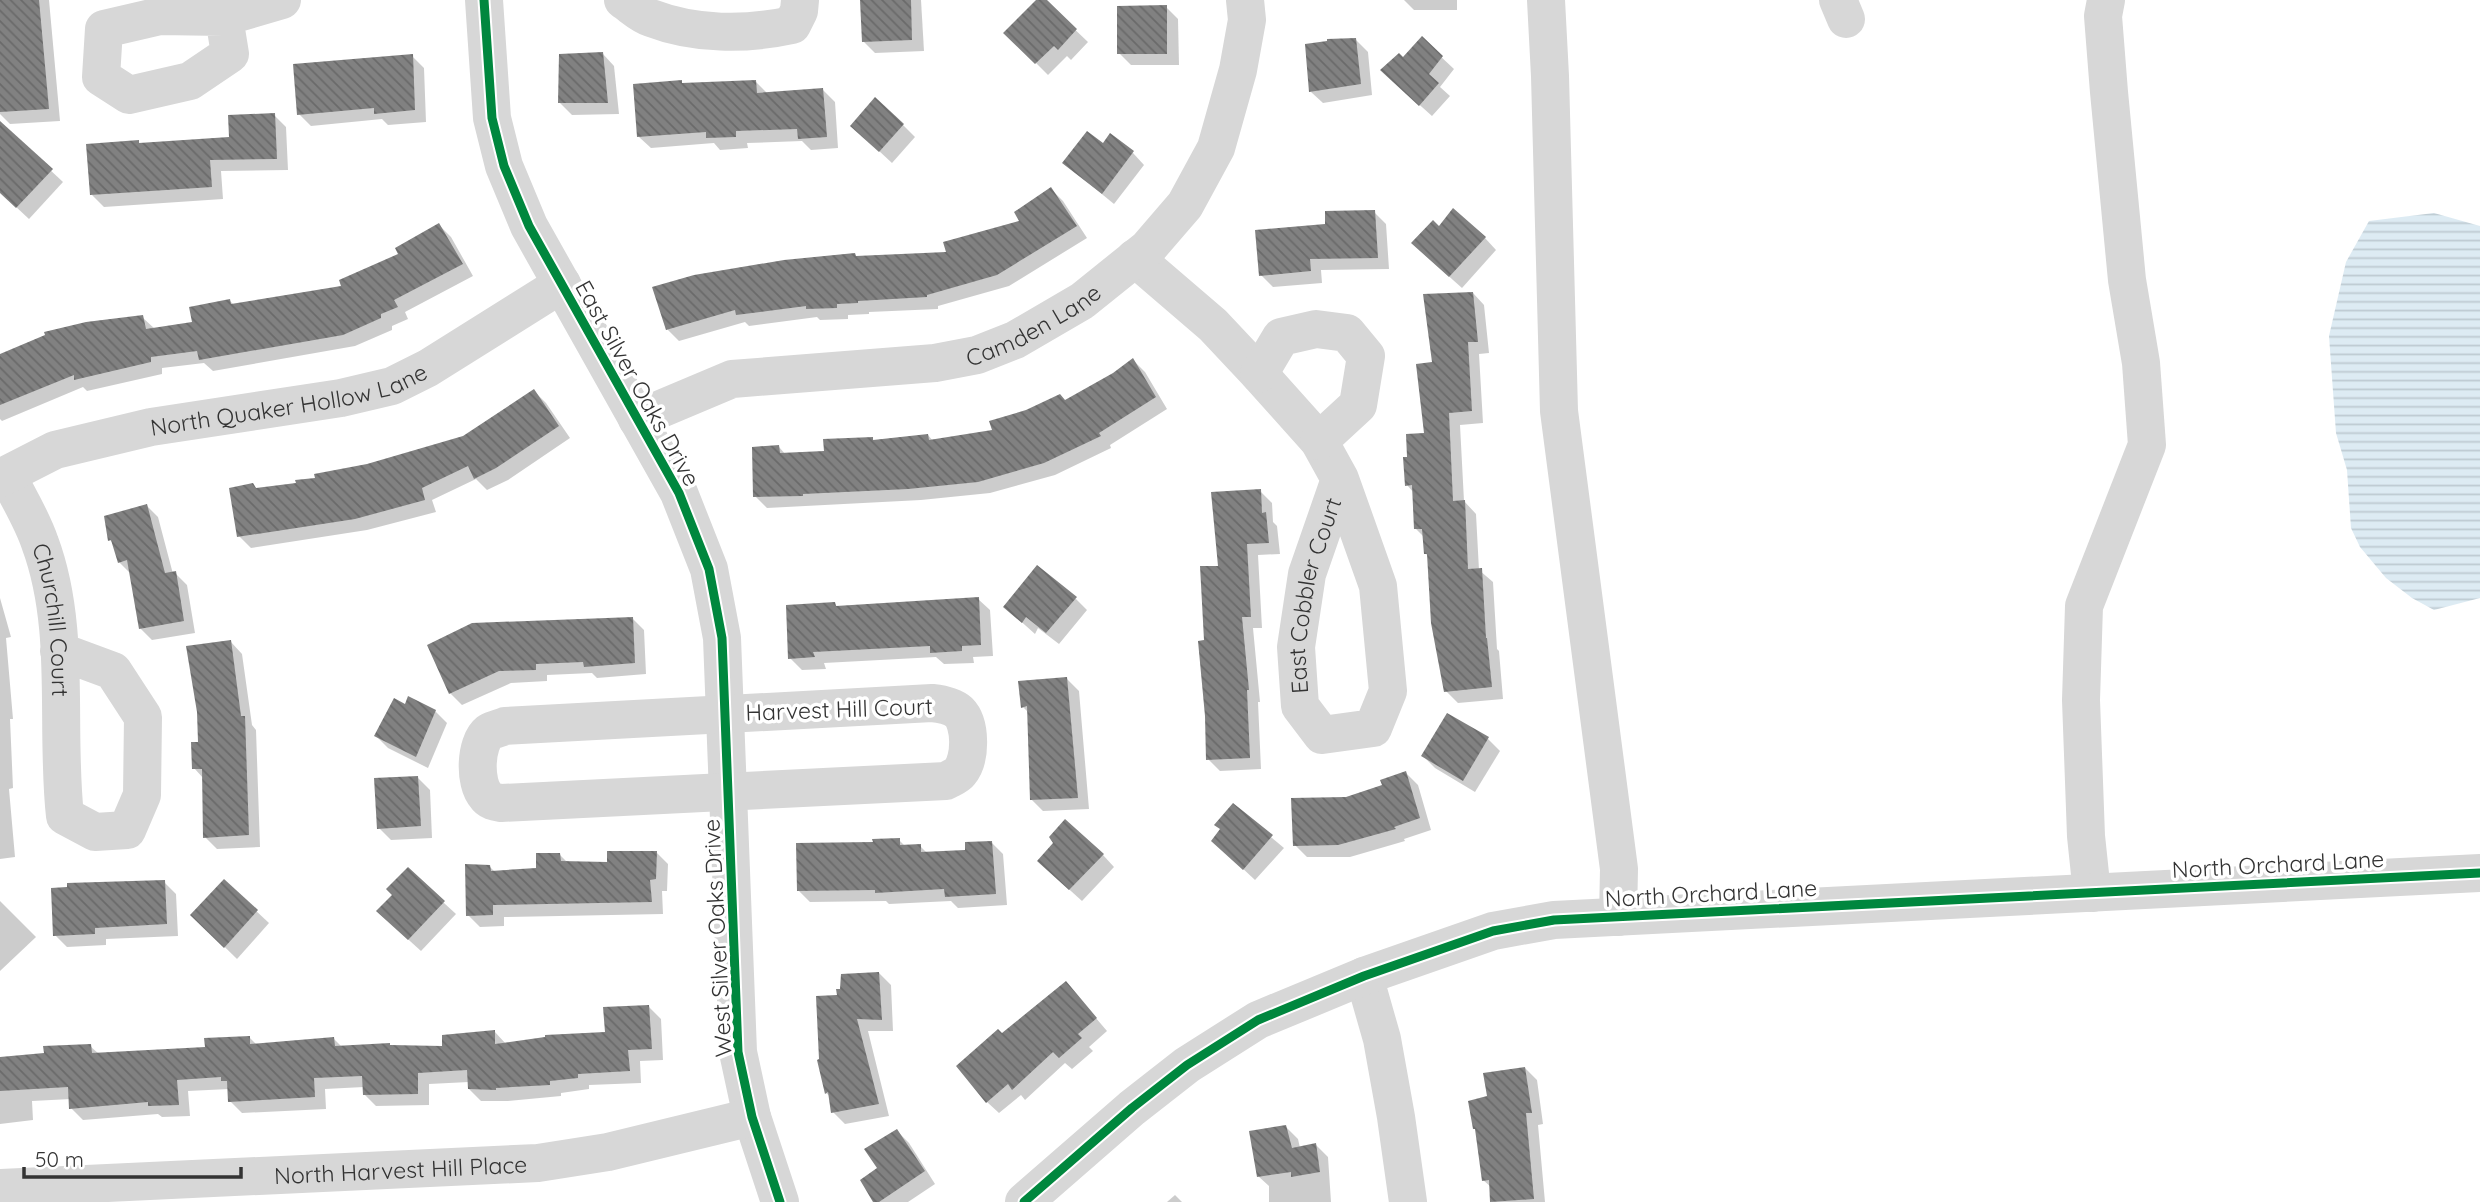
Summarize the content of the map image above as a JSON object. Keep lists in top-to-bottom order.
{
  "streets": {
    "street": [
      "Camden Lane",
      "East Silver Oaks Drive",
      "North Quaker Hollow Lane",
      "East Cobbler Court",
      "Churchill Court",
      "Harvest Hill Court",
      "North Orchard Lane",
      "West Silver Oaks Drive",
      "North Harvest Hill Place"
    ]
  },
  "crossings": [
    ["Camden Lane", "East Silver Oaks Drive"],
    ["Camden Lane", "East Cobbler Court"],
    ["East Silver Oaks Drive", "North Quaker Hollow Lane"],
    ["East Silver Oaks Drive", "Harvest Hill Court"],
    ["East Silver Oaks Drive", "West Silver Oaks Drive"],
    ["North Quaker Hollow Lane", "Churchill Court"],
    ["Harvest Hill Court", "West Silver Oaks Drive"],
    ["West Silver Oaks Drive", "North Harvest Hill Place"]
  ],
  "scale_bar": "50 m"
}
